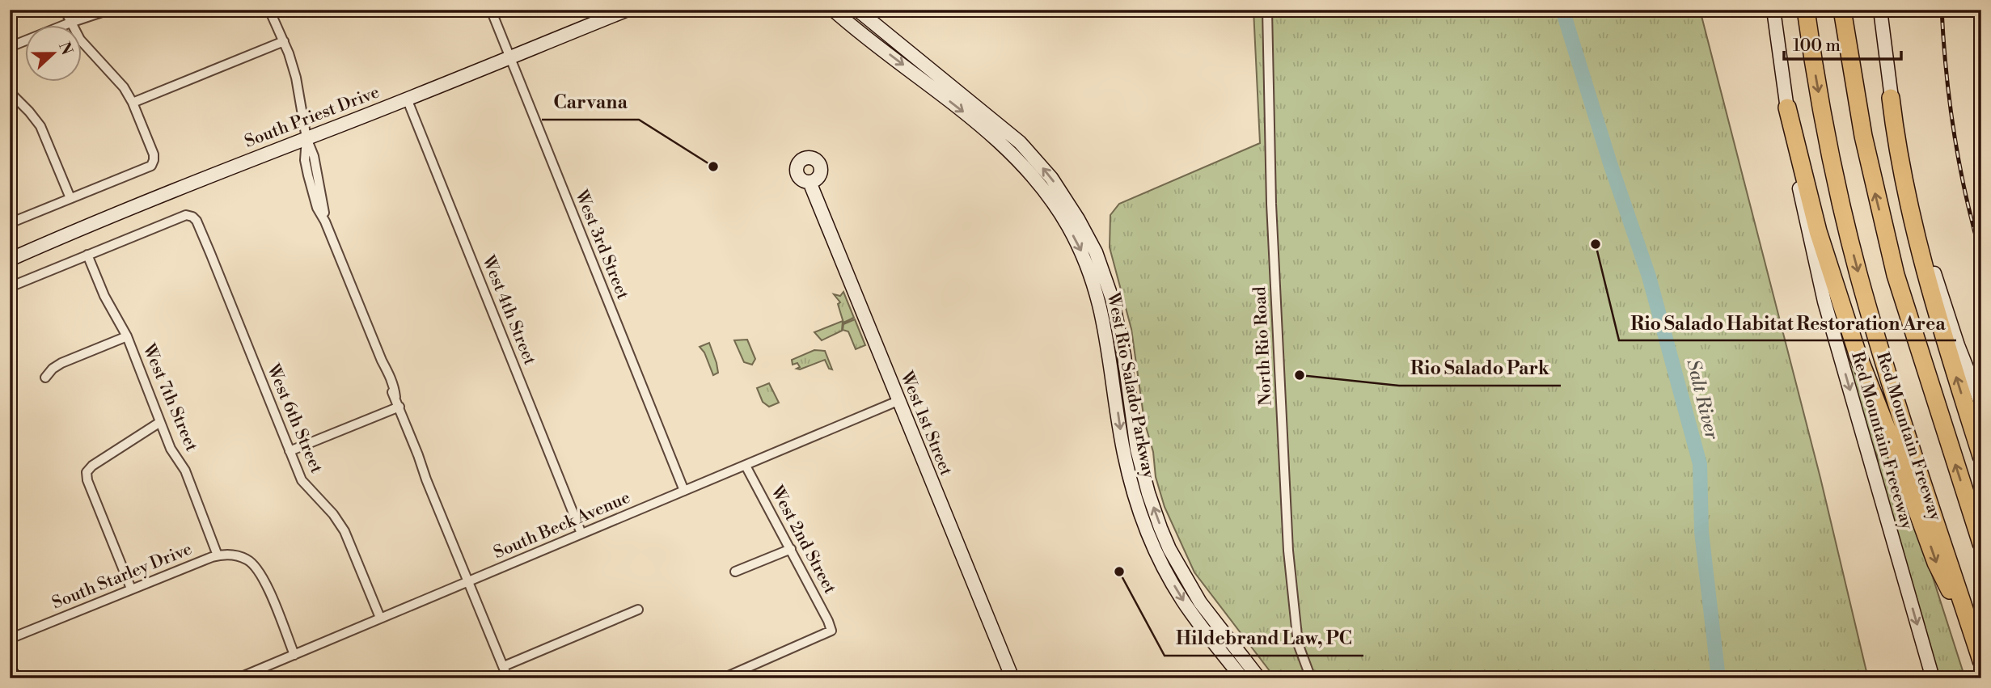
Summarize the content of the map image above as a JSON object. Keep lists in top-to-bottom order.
{
  "streets": {
    "highway": ["Red Mountain Freeway"],
    "main road": [
      "South Priest Drive",
      "West Rio Salado Parkway",
      "West 1st Street",
      "Red Mountain Freeeway"
    ],
    "street": [
      "West 3rd Street",
      "West 4th Street",
      "North Rio Road",
      "West 7th Street",
      "West 6th Street",
      "South Beck Avenue",
      "West 2nd Street",
      "South Starley Drive"
    ]
  },
  "crossings": [
    ["South Priest Drive", "West 3rd Street"],
    ["South Priest Drive", "West 4th Street"],
    ["West 3rd Street", "South Beck Avenue"],
    ["West 4th Street", "South Beck Avenue"],
    ["West 7th Street", "West 6th Street"],
    ["West 7th Street", "South Starley Drive"],
    ["West 6th Street", "South Beck Avenue"],
    ["West 1st Street", "South Beck Avenue"],
    ["South Beck Avenue", "West 2nd Street"],
    ["South Beck Avenue", "South Starley Drive"]
  ],
  "water": ["Salt River"],
  "places": [
    "Carvana",
    "Rio Salado Habitat Restoration Area",
    "Rio Salado Park",
    "Hildebrand Law, PC"
  ],
  "scale_bar": "100 m",
  "north": "right"
}
